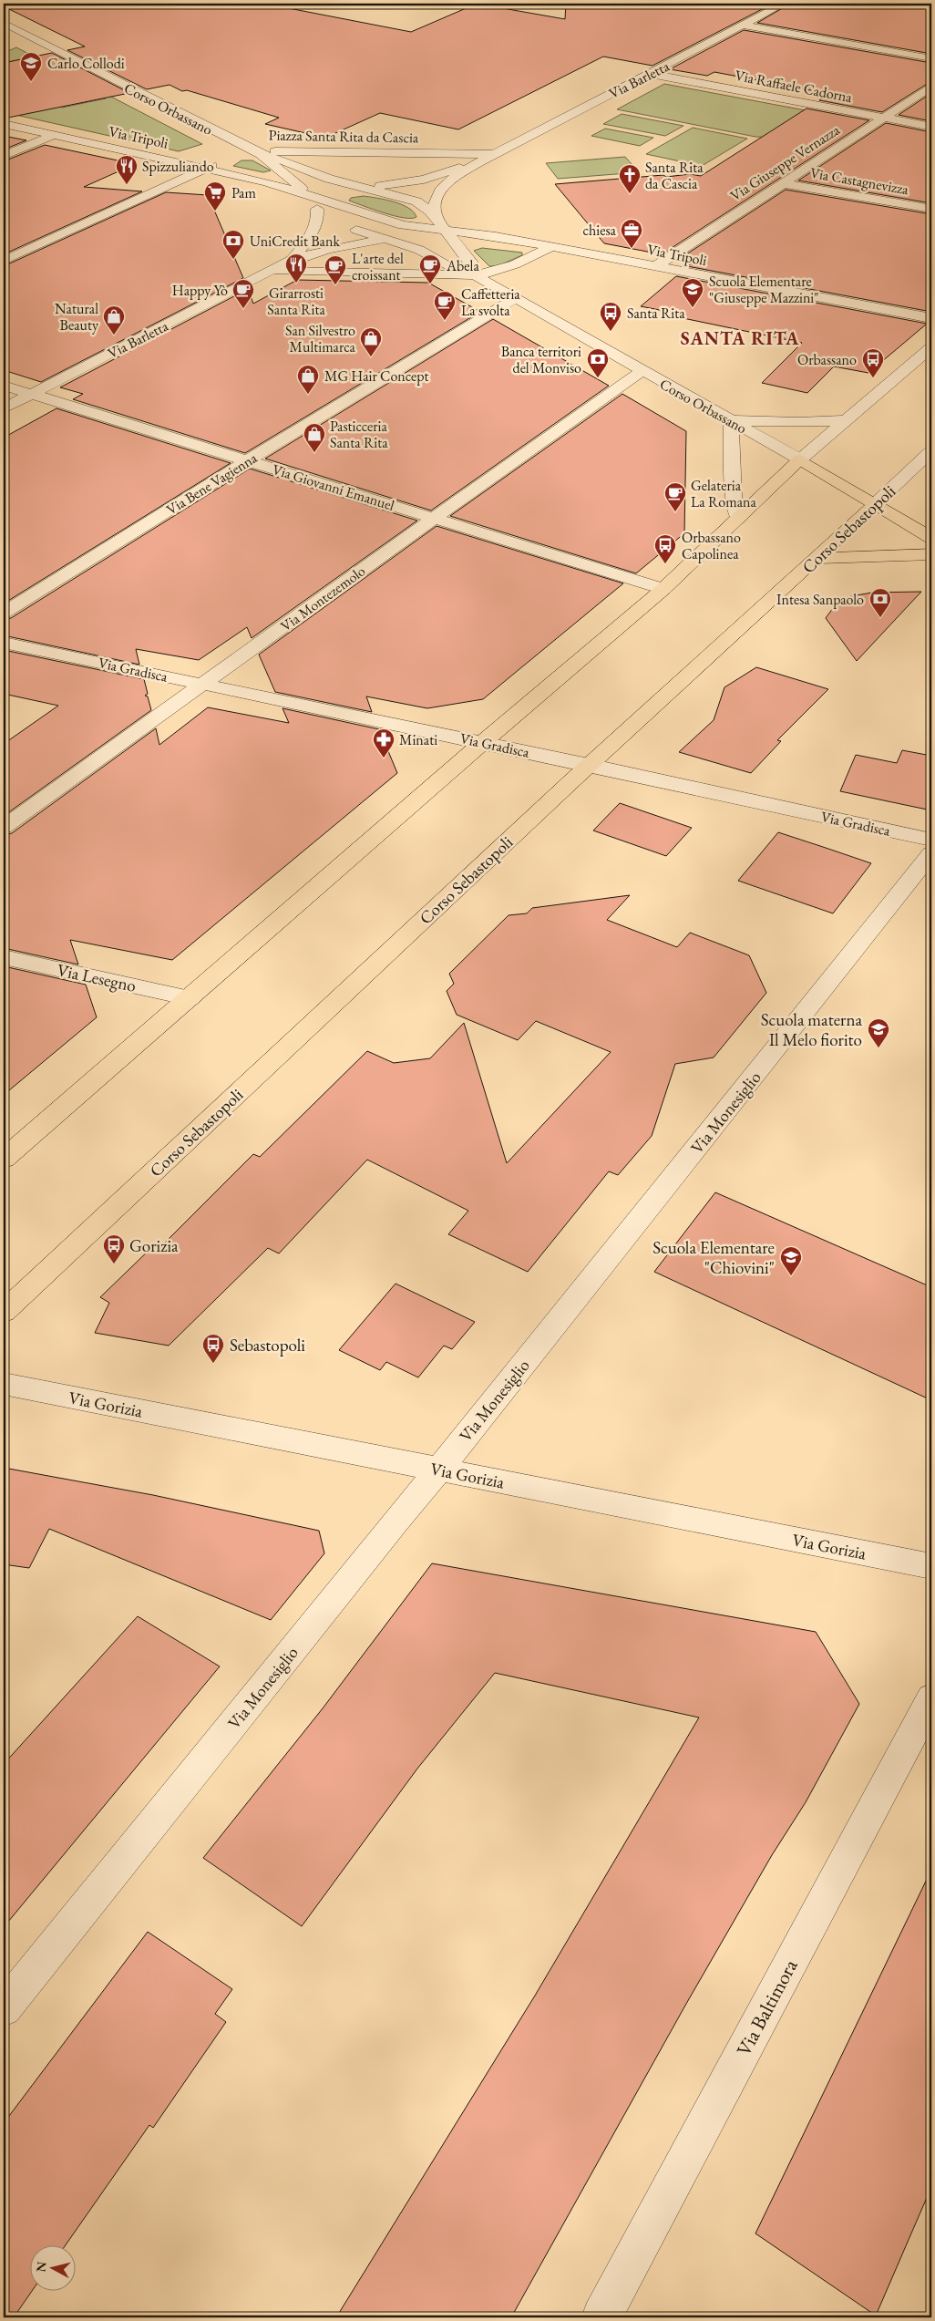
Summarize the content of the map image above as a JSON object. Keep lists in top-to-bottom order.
{
  "streets": {
    "main road": ["Corso Orbassano", "Corso Sebastopoli"],
    "street": [
      "Via Barletta",
      "Via Raffaele Cadorna",
      "Piazza Santa Rita da Cascia",
      "Via Tripoli",
      "Via Giuseppe Vernazza",
      "Via Castagnevizza",
      "Via Bene Vagienna",
      "Via Giovanni Emanuel",
      "Via Montezemolo",
      "Via Gradisca",
      "Via Lesegno",
      "Via Monesiglio",
      "Via Gorizia",
      "Via Baltimora"
    ]
  },
  "crossings": [
    ["Via Barletta", "Via Raffaele Cadorna"],
    ["Via Barletta", "Piazza Santa Rita da Cascia"],
    ["Via Barletta", "Via Giovanni Emanuel"],
    ["Via Raffaele Cadorna", "Via Giuseppe Vernazza"],
    ["Corso Orbassano", "Piazza Santa Rita da Cascia"],
    ["Corso Orbassano", "Via Bene Vagienna"],
    ["Corso Orbassano", "Corso Sebastopoli"],
    ["Corso Orbassano", "Via Montezemolo"],
    ["Piazza Santa Rita da Cascia", "Via Tripoli"],
    ["Via Tripoli", "Via Giuseppe Vernazza"],
    ["Via Giuseppe Vernazza", "Via Castagnevizza"],
    ["Via Bene Vagienna", "Via Giovanni Emanuel"],
    ["Via Giovanni Emanuel", "Via Montezemolo"],
    ["Corso Sebastopoli", "Via Gradisca"],
    ["Via Montezemolo", "Via Gradisca"],
    ["Via Monesiglio", "Via Gorizia"]
  ],
  "districts": ["SANTA RITA"],
  "places": {
    "school or university": [
      "Carlo Collodi",
      "Scuola Elementare \"Giuseppe Mazzini\"",
      "Scuola materna Il Melo fiorito",
      "Scuola Elementare \"Chiovini\""
    ],
    "restaurant": ["Spizzuliando", "Girarrosti Santa Rita"],
    "church": ["Santa Rita da Cascia"],
    "supermarket": ["Pam"],
    "office": ["chiesa"],
    "bank": ["UniCredit Bank", "Banca territori del Monviso", "Intesa Sanpaolo"],
    "cafe": [
      "Abela",
      "L'arte del croissant",
      "Happy Yò",
      "Caffetteria La svolta",
      "Gelateria La Romana"
    ],
    "bus stop": [
      "Santa Rita",
      "Orbassano",
      "Orbassano Capolinea",
      "Gorizia",
      "Sebastopoli"
    ],
    "shop": [
      "Natural Beauty",
      "San Silvestro Multimarca",
      "MG Hair Concept",
      "Pasticceria Santa Rita"
    ],
    "pharmacy": ["Minati"]
  },
  "north": "left"
}
